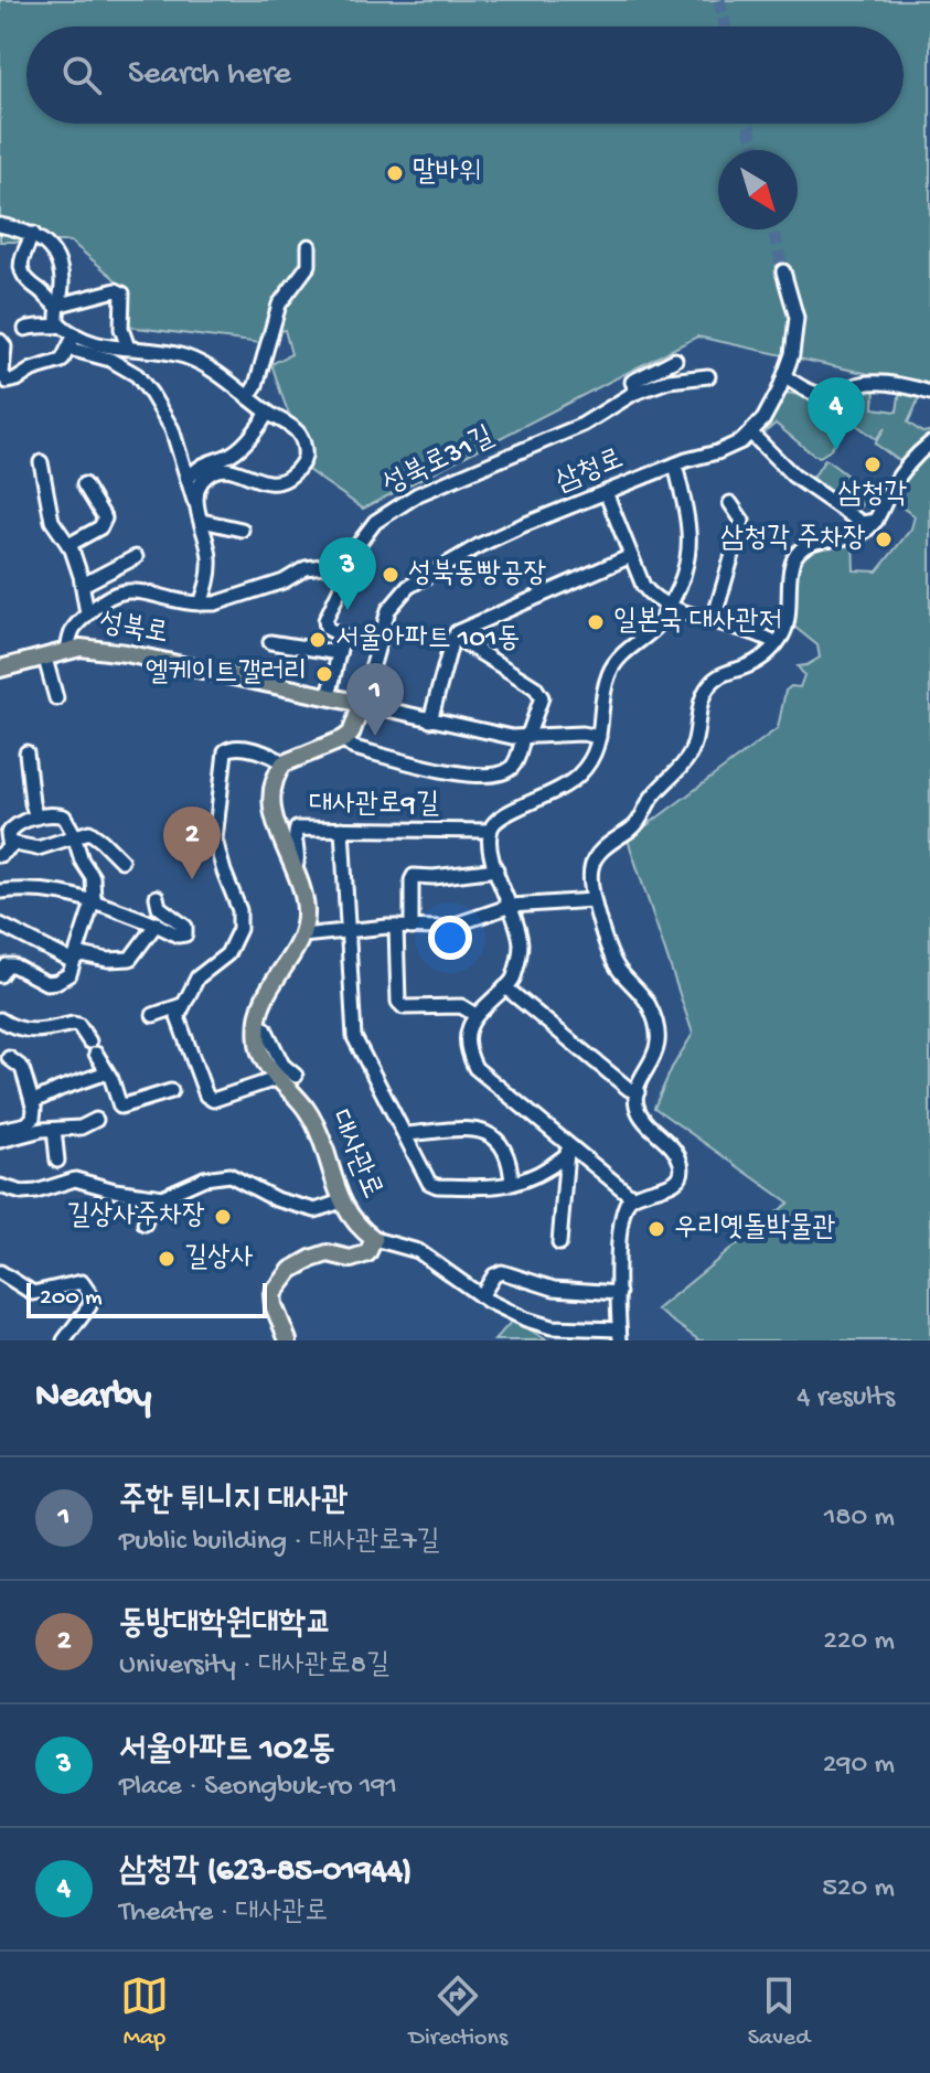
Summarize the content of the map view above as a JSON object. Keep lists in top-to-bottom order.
{
  "streets": {
    "main road": ["성북로", "대사관로"],
    "street": ["성북로31길", "삼청로", "대사관로9길"]
  },
  "crossings": [
    ["성북로31길", "성북로"],
    ["삼청로", "성북로"]
  ],
  "places": [
    "말바위",
    "삼청각",
    "삼청각 주차장",
    "성북동빵공장",
    "일본국 대사관저",
    "서울아파트 101동",
    "엘케이트갤러리",
    "길상사주차장",
    "우리옛돌박물관",
    "길상사"
  ],
  "scale_bar": "200 m",
  "north": "bottom right",
  "page": {
    "search": "Search here",
    "pins": [
      "4",
      "3",
      "1",
      "2"
    ],
    "scale": "200 m",
    "heading": ["Nearby", "4 results"],
    "list": [
      {
        "mark": "1",
        "name": "주한 튀니지 대사관",
        "note": "Public building · 대사관로7길",
        "value": "180 m"
      },
      {
        "mark": "2",
        "name": "동방대학원대학교",
        "note": "University · 대사관로8길",
        "value": "220 m"
      },
      {
        "mark": "3",
        "name": "서울아파트 102동",
        "note": "Place · Seongbuk-ro 191",
        "value": "290 m"
      },
      {
        "mark": "4",
        "name": "삼청각 (623-85-01944)",
        "note": "Theatre · 대사관로",
        "value": "520 m"
      }
    ],
    "nav": ["Map", "Directions", "Saved"]
  }
}
